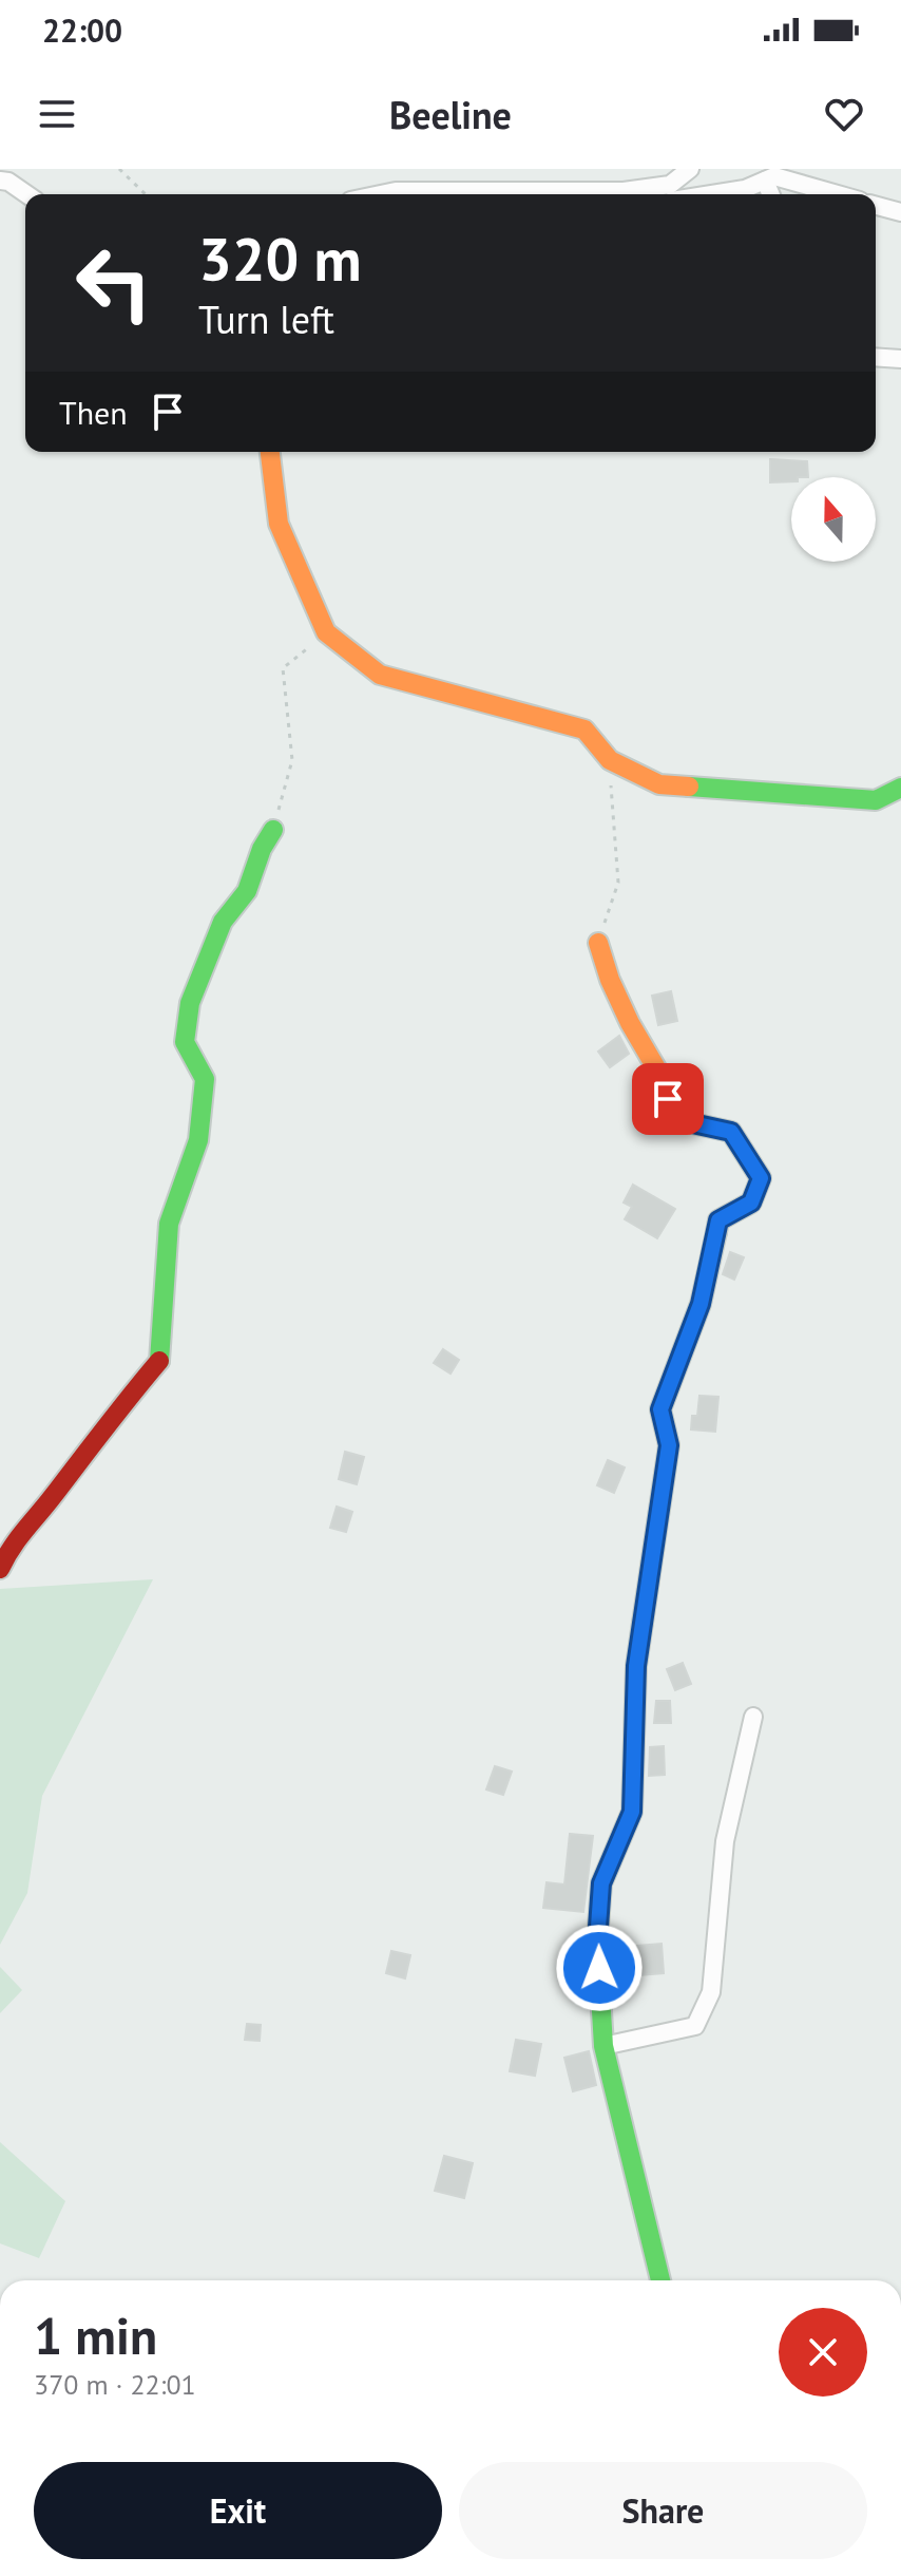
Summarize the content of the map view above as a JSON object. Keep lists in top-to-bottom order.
{
  "north": "top",
  "page": {
    "status": "22:00",
    "header": "Beeline",
    "turn": ["320 m", "Turn left"],
    "then": "Then",
    "heading": ["1 min", "370 m · 22:01"],
    "buttons": ["Exit", "Share"]
  }
}
